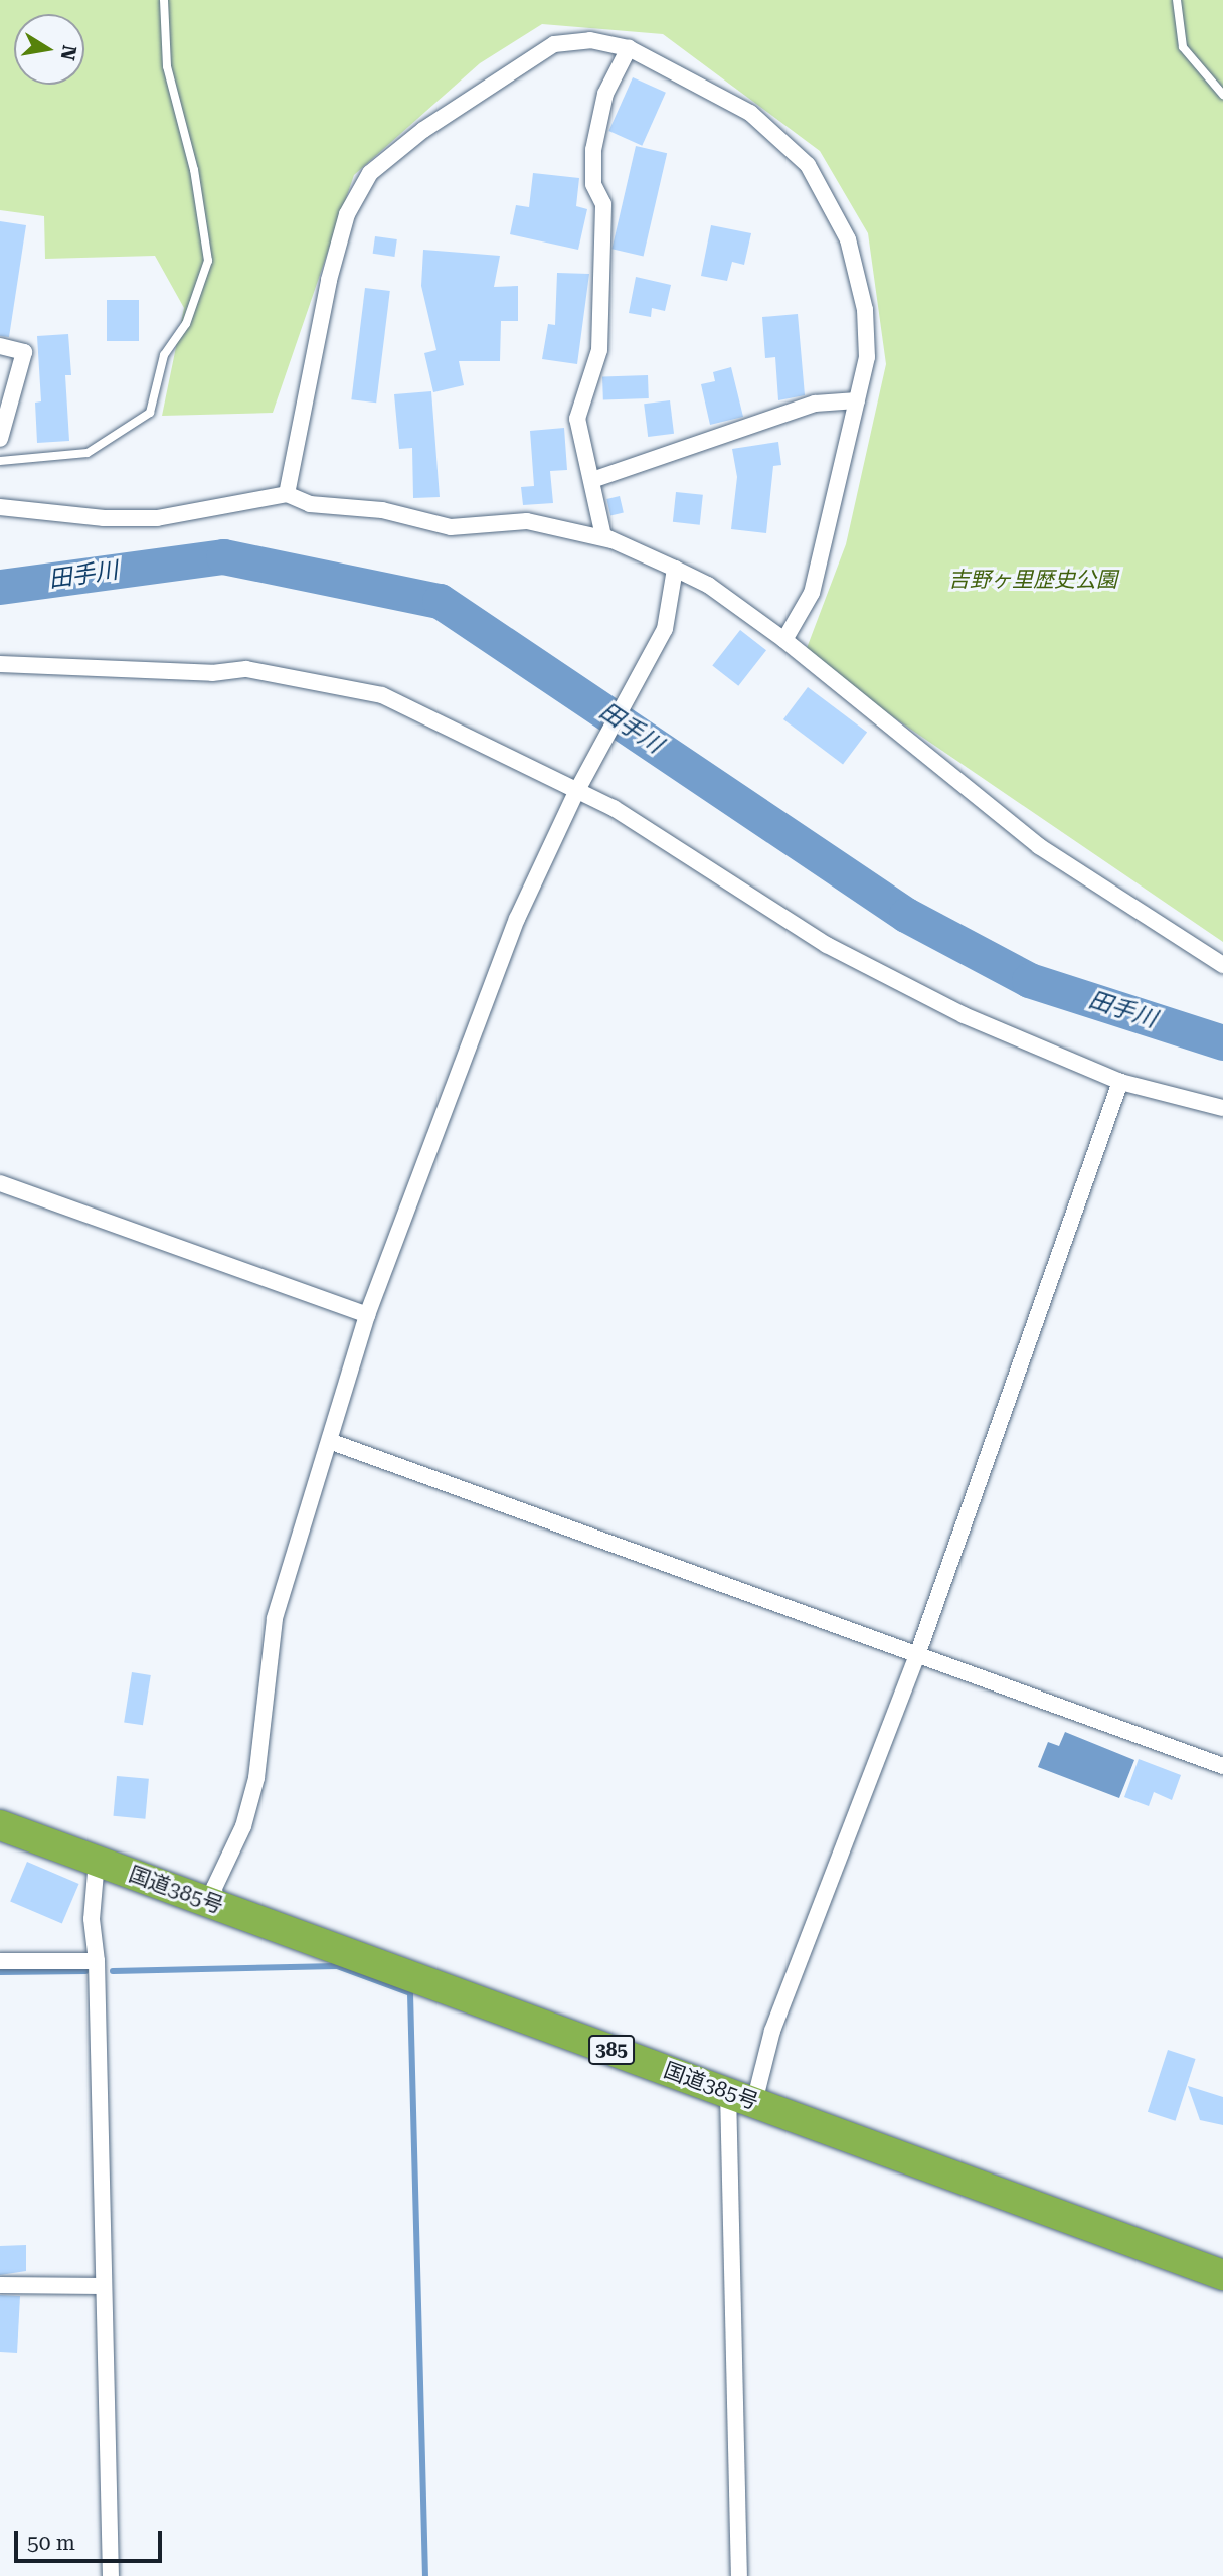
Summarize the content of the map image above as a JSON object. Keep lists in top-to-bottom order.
{
  "streets": {
    "highway": ["国道385号", "385"]
  },
  "water": ["田手川"],
  "parks": ["吉野ヶ里歴史公園"],
  "scale_bar": "50 m",
  "north": "right"
}
